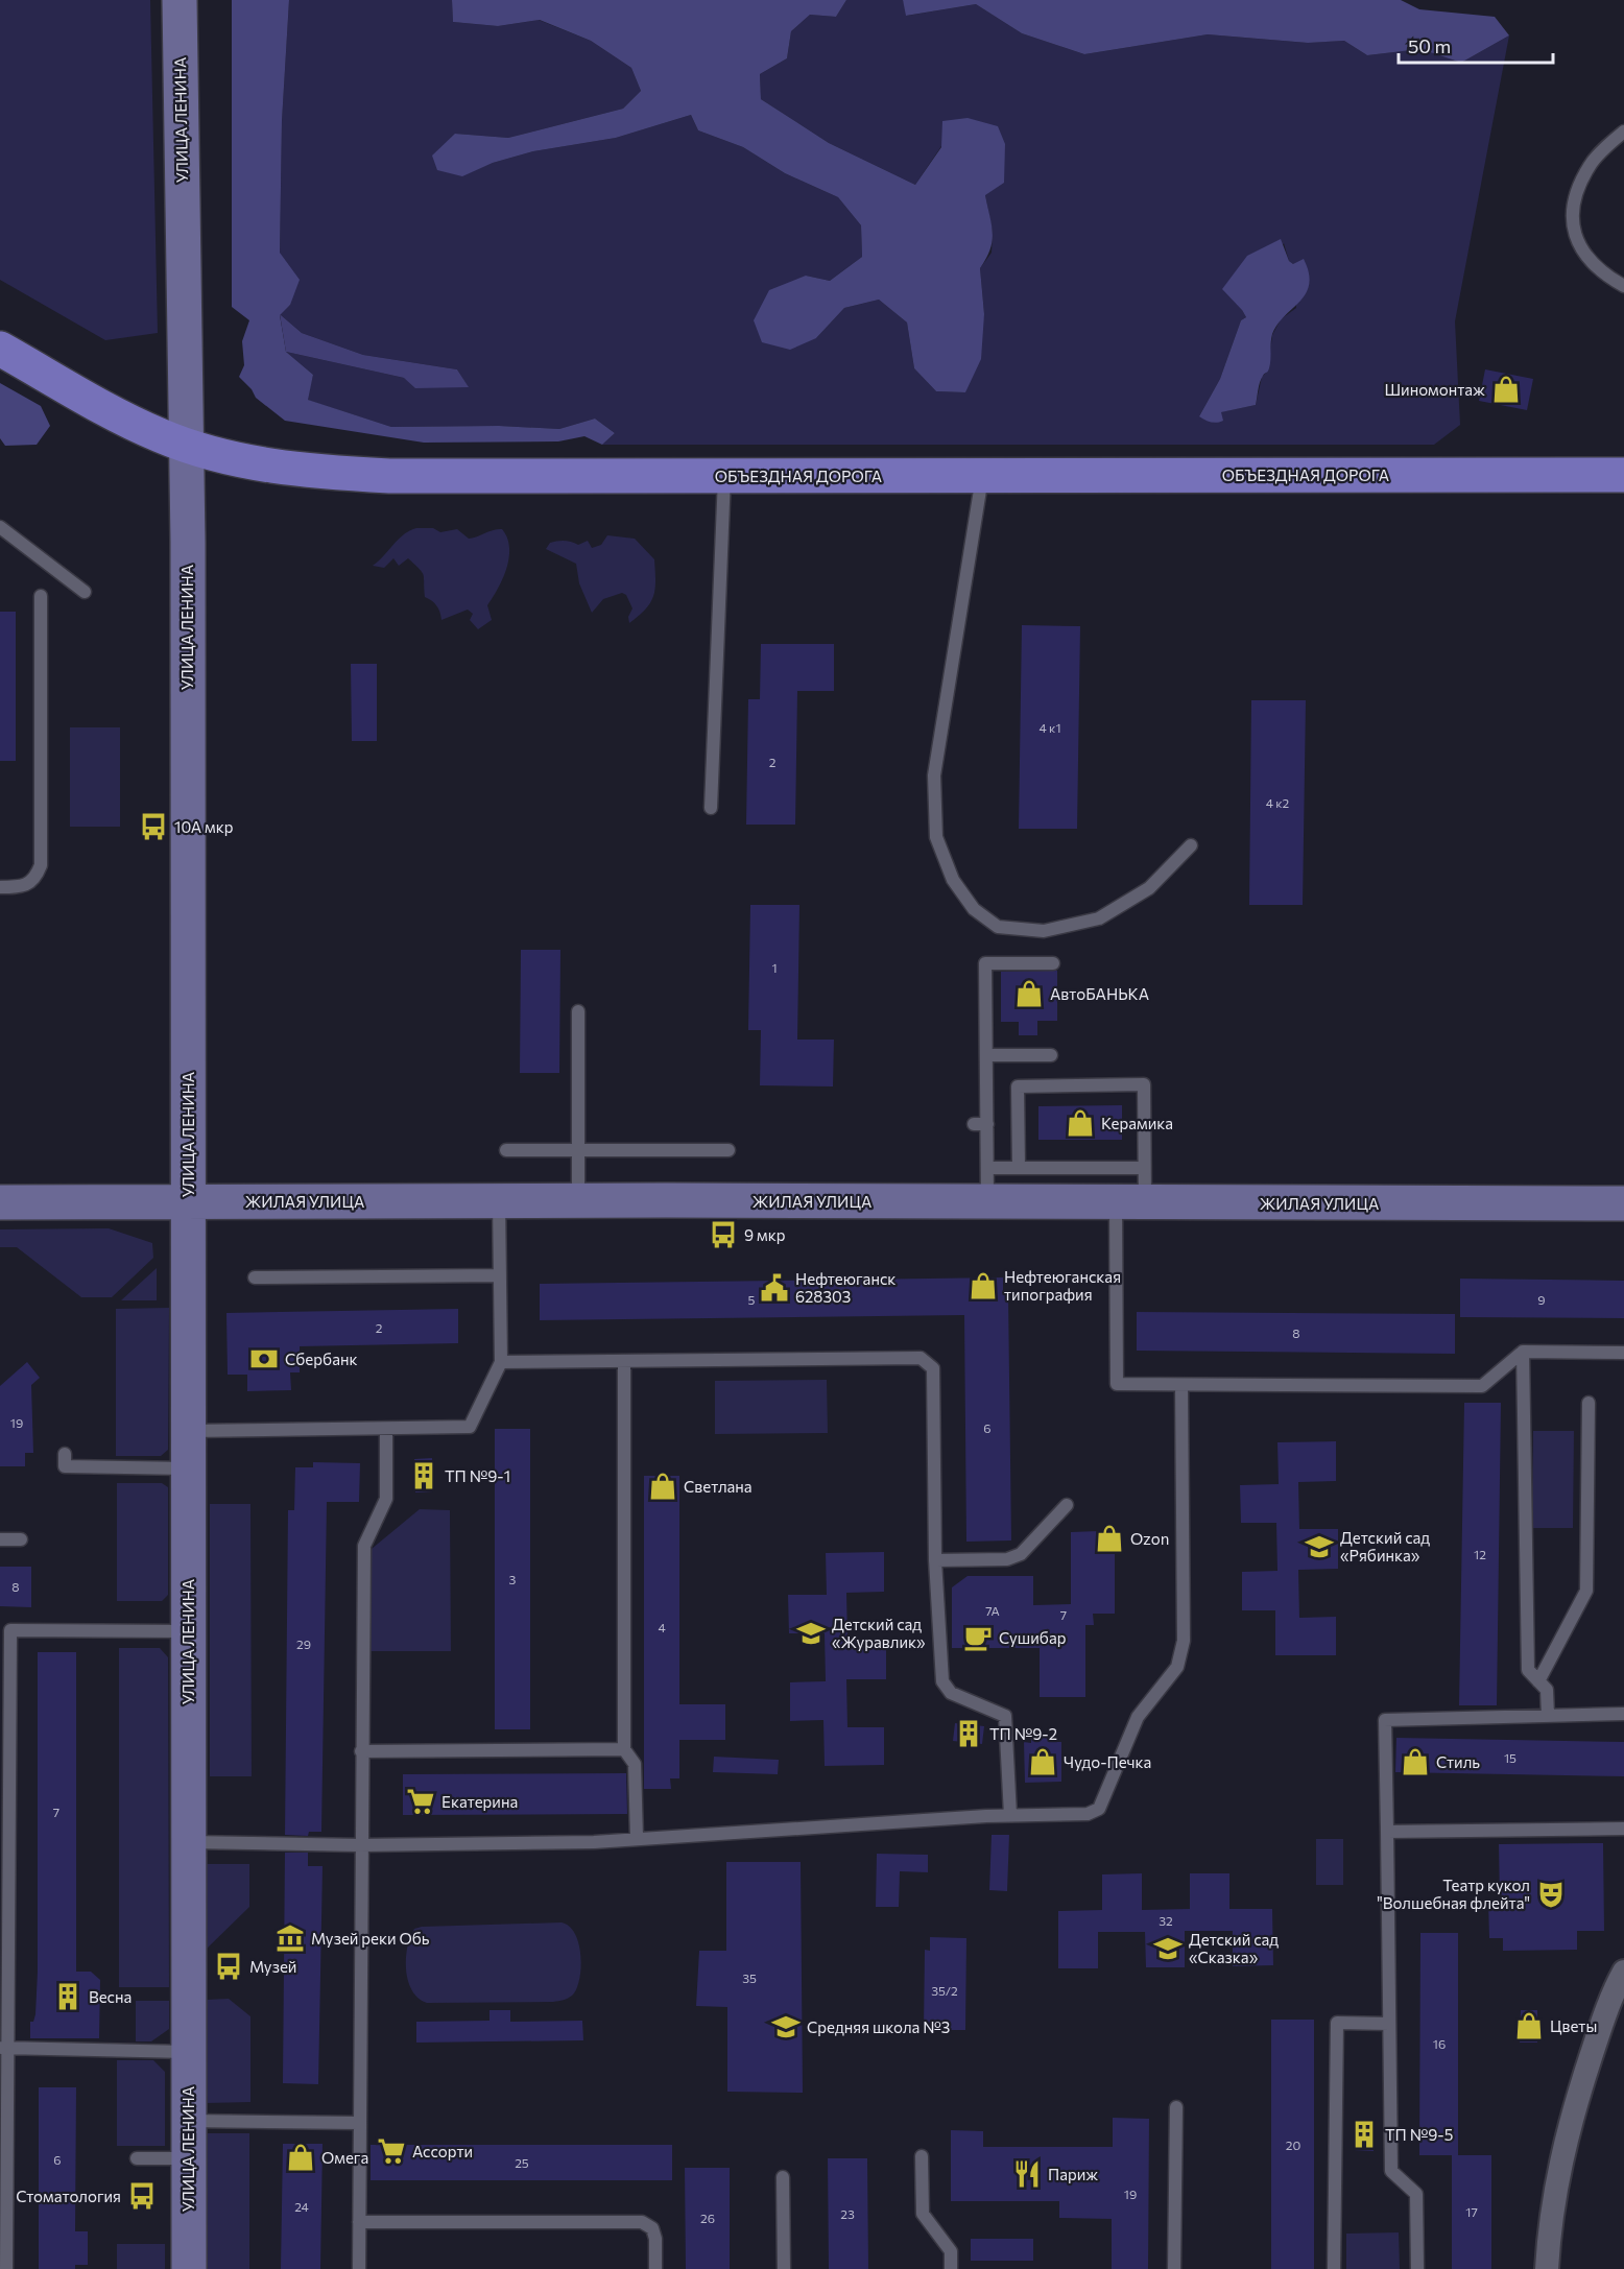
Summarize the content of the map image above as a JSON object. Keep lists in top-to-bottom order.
{
  "streets": {
    "main road": ["УЛИЦА ЛЕНИНА", "ОБЪЕЗДНАЯ ДОРОГА", "ЖИЛАЯ УЛИЦА"]
  },
  "crossings": [
    ["УЛИЦА ЛЕНИНА", "ОБЪЕЗДНАЯ ДОРОГА"],
    ["УЛИЦА ЛЕНИНА", "ЖИЛАЯ УЛИЦА"]
  ],
  "places": {
    "shop": [
      "Шиномонтаж",
      "АвтоБАНЬКА",
      "Керамика",
      "Нефтеюганская типография",
      "Светлана",
      "Ozon",
      "Чудо-Печка",
      "Стиль",
      "Цветы",
      "Омега"
    ],
    "bus stop": [
      "10А мкр",
      "9 мкр",
      "Музей",
      "Стоматология"
    ],
    "public building": ["Нефтеюганск 628303"],
    "bank": ["Сбербанк"],
    "building": [
      "ТП №9-1",
      "ТП №9-2",
      "Весна",
      "ТП №9-5"
    ],
    "school or university": [
      "Детский сад «Рябинка»",
      "Детский сад «Журавлик»",
      "Детский сад «Сказка»",
      "Средняя школа №3"
    ],
    "cafe": ["Сушибар"],
    "supermarket": ["Екатерина", "Ассорти"],
    "theatre": ["Театр кукол \"Волшебная флейта\""],
    "museum": ["Музей реки Обь"],
    "restaurant": ["Париж"]
  },
  "house_numbers": [
    "4 к1",
    "2",
    "4 к2",
    "1",
    "5",
    "9",
    "2",
    "8",
    "19",
    "6",
    "12",
    "3",
    "8",
    "7А",
    "7",
    "4",
    "29",
    "15",
    "7",
    "32",
    "35",
    "35/2",
    "16",
    "20",
    "6",
    "25",
    "19",
    "24",
    "17",
    "23",
    "26"
  ],
  "scale_bar": "50 m"
}
